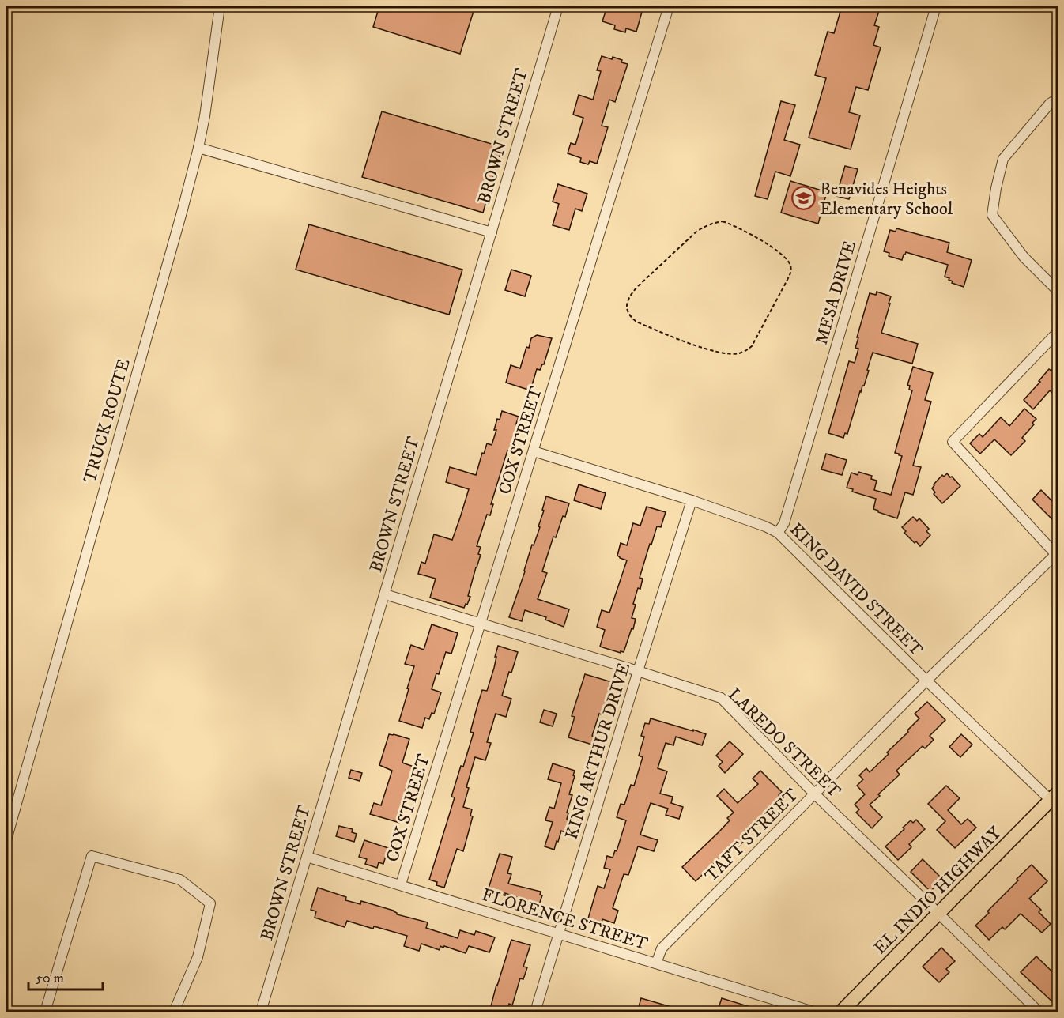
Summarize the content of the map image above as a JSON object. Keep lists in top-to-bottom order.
{
  "streets": {
    "main road": ["EL INDIO HIGHWAY"],
    "street": [
      "BROWN STREET",
      "MESA DRIVE",
      "TRUCK ROUTE",
      "COX STREET",
      "KING DAVID STREET",
      "LAREDO STREET",
      "KING ARTHUR DRIVE",
      "TAFT STREET",
      "FLORENCE STREET"
    ]
  },
  "crossings": [
    ["BROWN STREET", "LAREDO STREET"],
    ["BROWN STREET", "FLORENCE STREET"],
    ["MESA DRIVE", "KING DAVID STREET"],
    ["COX STREET", "KING DAVID STREET"],
    ["COX STREET", "LAREDO STREET"],
    ["COX STREET", "FLORENCE STREET"],
    ["KING DAVID STREET", "KING ARTHUR DRIVE"],
    ["KING DAVID STREET", "TAFT STREET"],
    ["KING DAVID STREET", "EL INDIO HIGHWAY"],
    ["LAREDO STREET", "KING ARTHUR DRIVE"],
    ["LAREDO STREET", "TAFT STREET"],
    ["LAREDO STREET", "EL INDIO HIGHWAY"],
    ["KING ARTHUR DRIVE", "FLORENCE STREET"],
    ["TAFT STREET", "FLORENCE STREET"]
  ],
  "places": {
    "school or university": ["Benavides Heights Elementary School"]
  },
  "scale_bar": "50 m"
}
